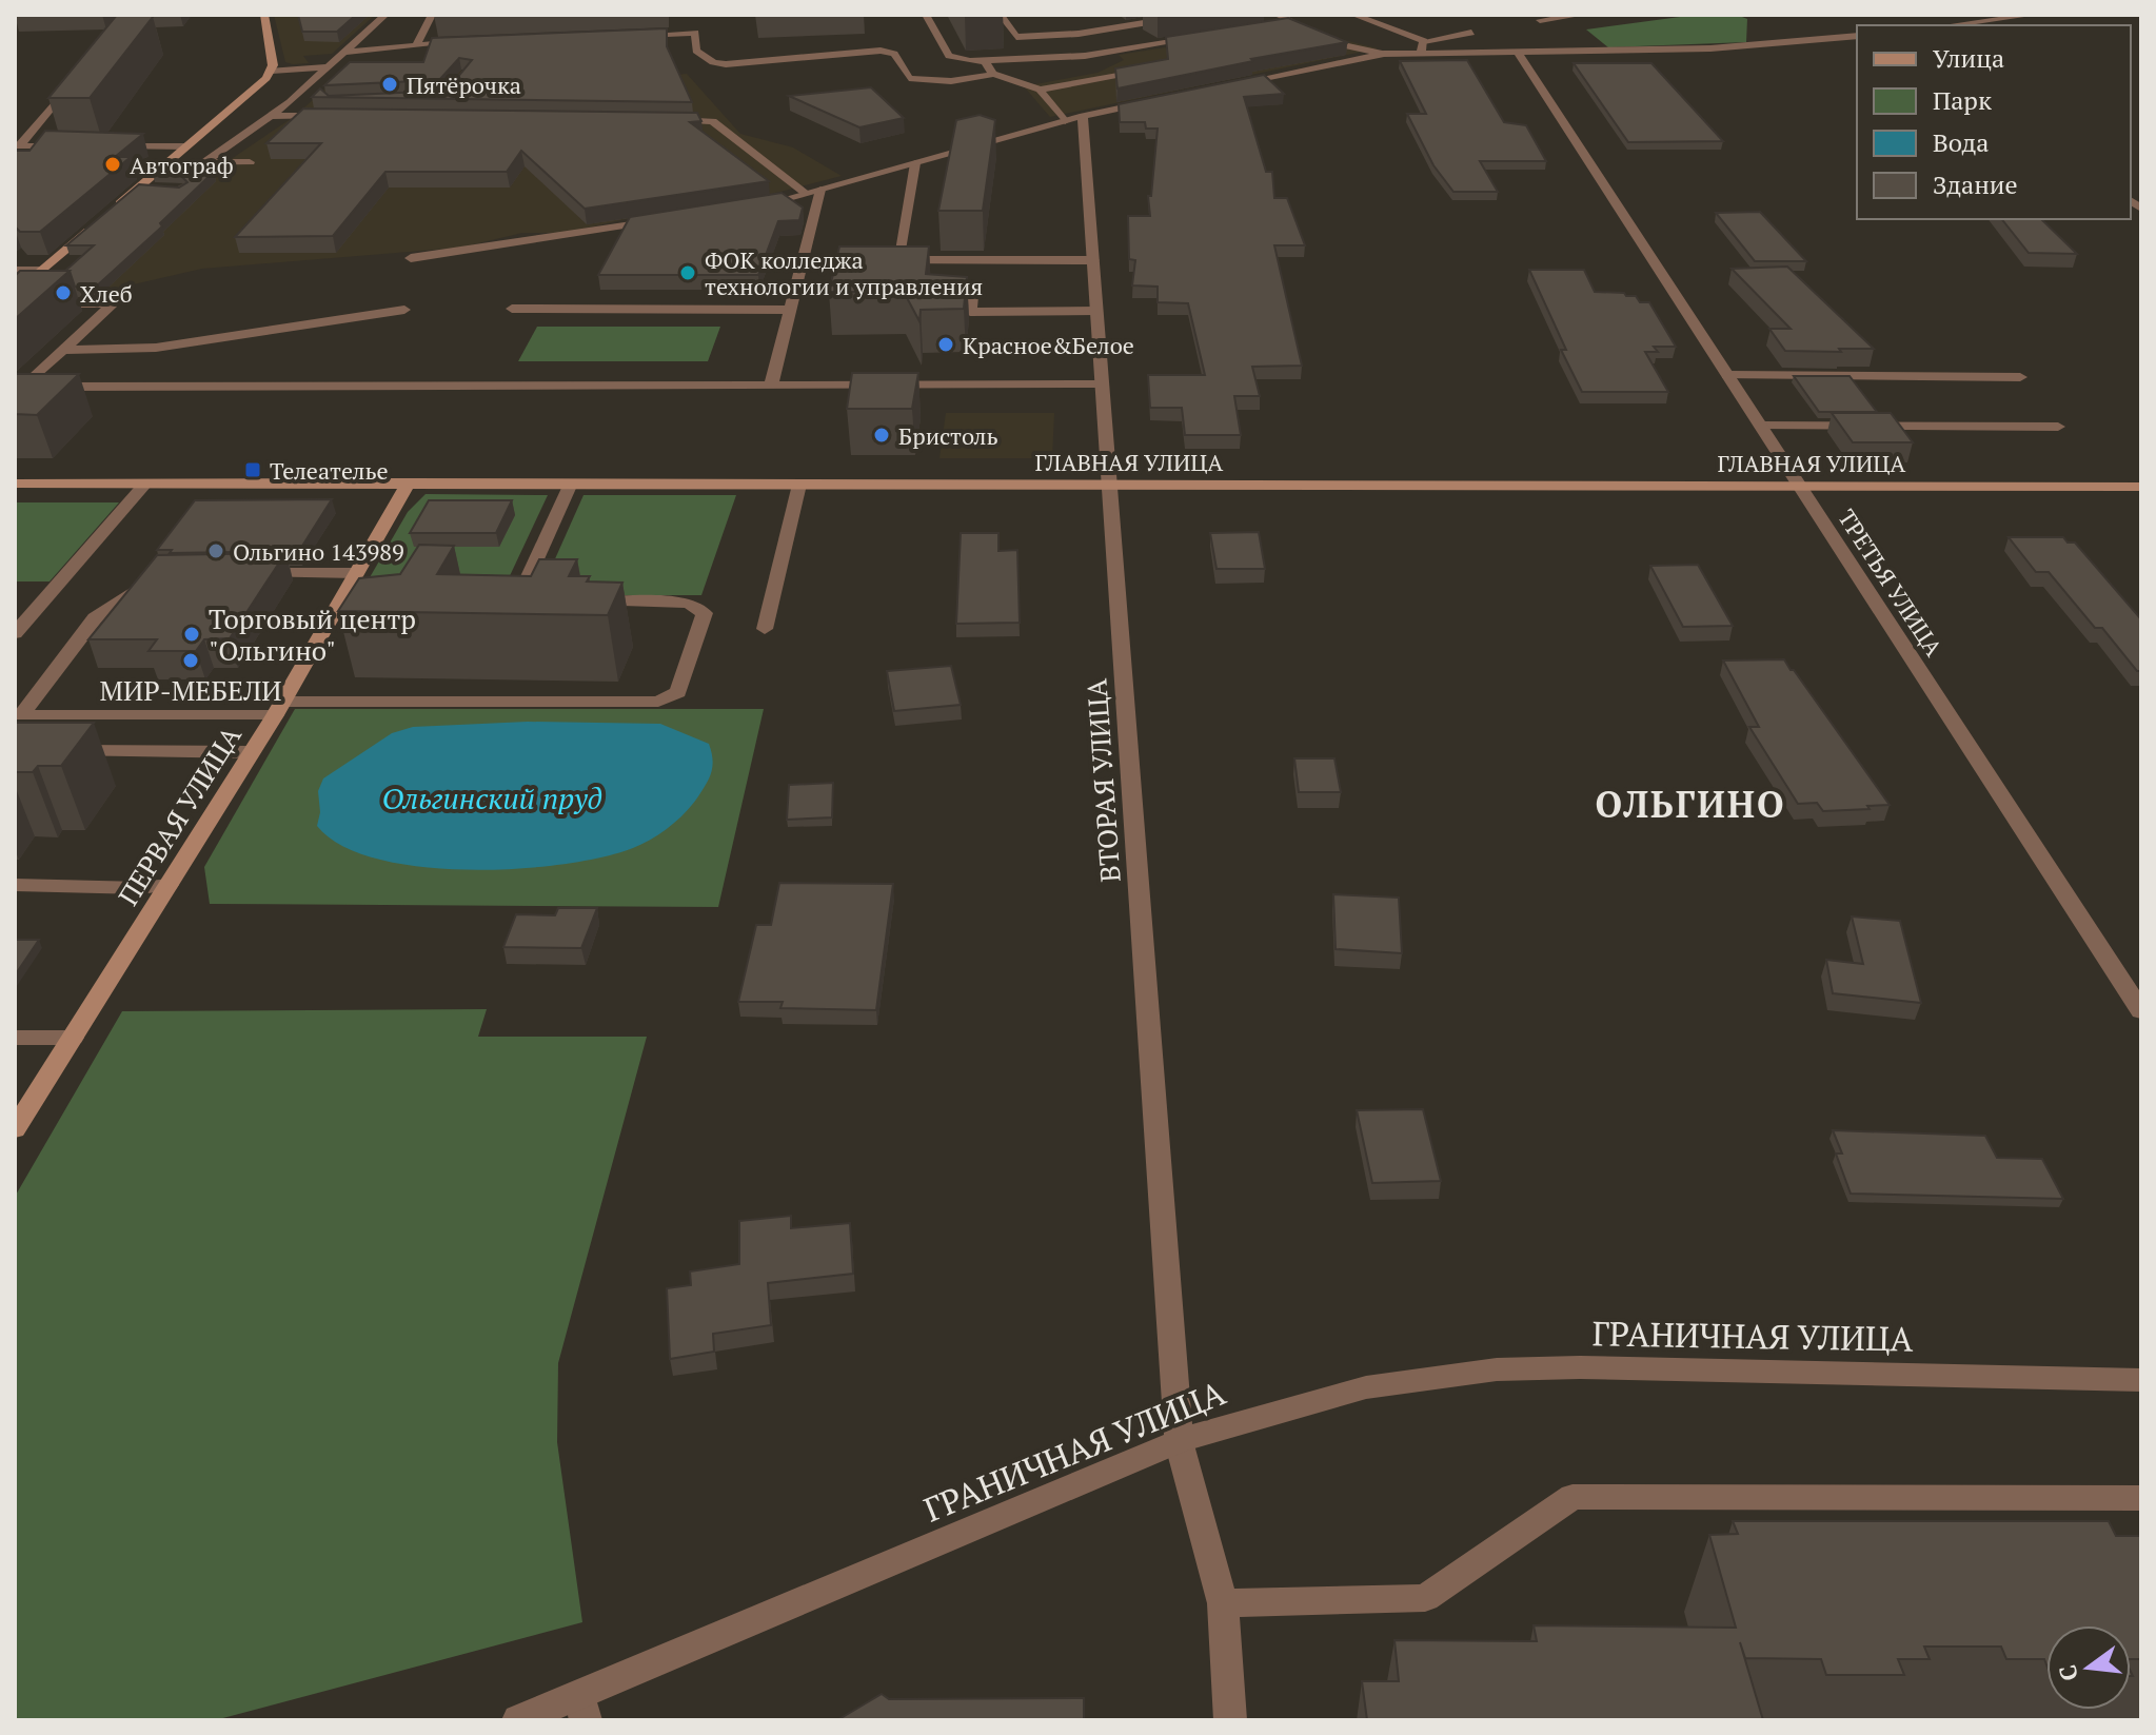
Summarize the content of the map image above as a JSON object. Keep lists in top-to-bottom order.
{
  "streets": {
    "street": [
      "ГЛАВНАЯ УЛИЦА",
      "ТРЕТЬЯ УЛИЦА",
      "ВТОРАЯ УЛИЦА",
      "ПЕРВАЯ УЛИЦА",
      "ГРАНИЧНАЯ УЛИЦА"
    ]
  },
  "crossings": [
    ["ГЛАВНАЯ УЛИЦА", "ТРЕТЬЯ УЛИЦА"],
    ["ГЛАВНАЯ УЛИЦА", "ВТОРАЯ УЛИЦА"],
    ["ГЛАВНАЯ УЛИЦА", "ПЕРВАЯ УЛИЦА"],
    ["ВТОРАЯ УЛИЦА", "ГРАНИЧНАЯ УЛИЦА"]
  ],
  "districts": ["ОЛЬГИНО"],
  "water": ["Ольгинский пруд"],
  "places": {
    "other": [
      "Пятёрочка",
      "Автограф",
      "ФОК колледжа технологии и управления",
      "Хлеб",
      "Красное&Белое",
      "Бристоль",
      "Ольгино 143989",
      "Торговый центр \"Ольгино\"",
      "МИР-МЕБЕЛИ"
    ],
    "transit": ["Телеателье"]
  },
  "legend": [
    "Улица",
    "Парк",
    "Вода",
    "Здание"
  ],
  "north": "left"
}
